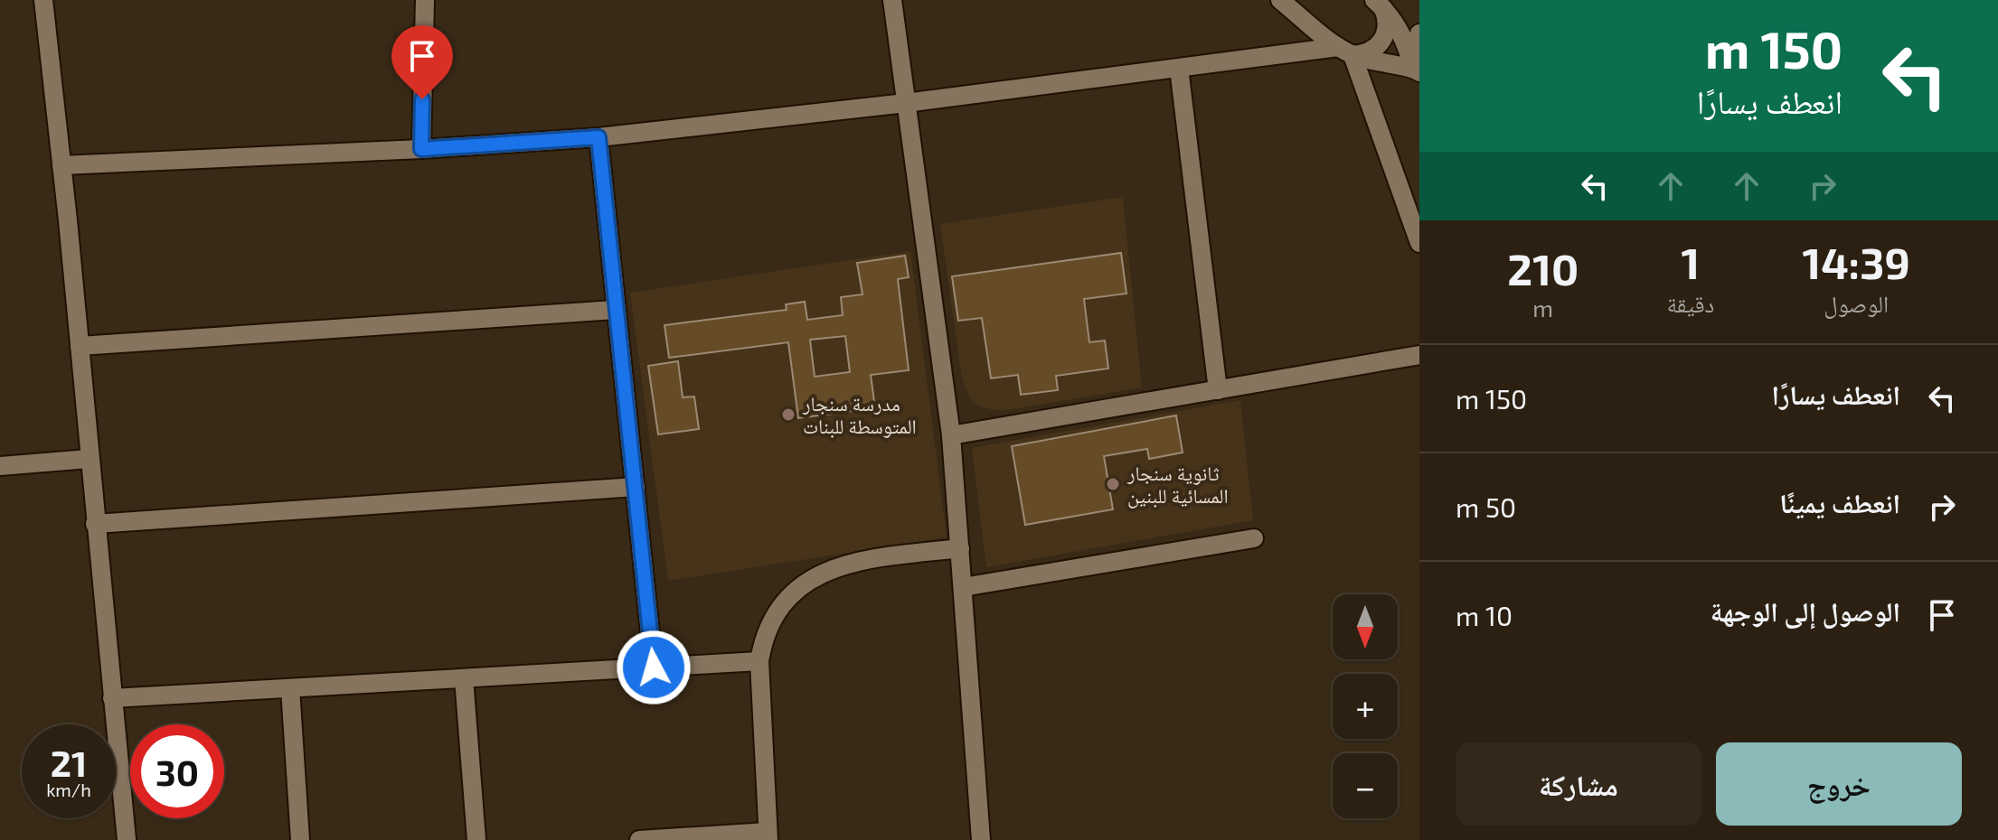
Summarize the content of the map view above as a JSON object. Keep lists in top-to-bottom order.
{
  "places": ["مدرسة سنجار المتوسطة للبنات", "ثانوية سنجار المسائية للبنين"],
  "north": "bottom",
  "page": {
    "turn": ["150 m", "انعطف يسارًا"],
    "eta": [
      "14:39",
      "الوصول",
      "1",
      "دقيقة",
      "210",
      "m"
    ],
    "list": [
      {
        "name": "انعطف يسارًا",
        "value": "150 m"
      },
      {
        "name": "انعطف يمينًا",
        "value": "50 m"
      },
      {
        "name": "الوصول إلى الوجهة",
        "value": "10 m"
      }
    ],
    "map_buttons": ["+", "−"],
    "speed": "21 km/h",
    "limit": "30",
    "buttons": ["خروج", "مشاركة"]
  }
}
